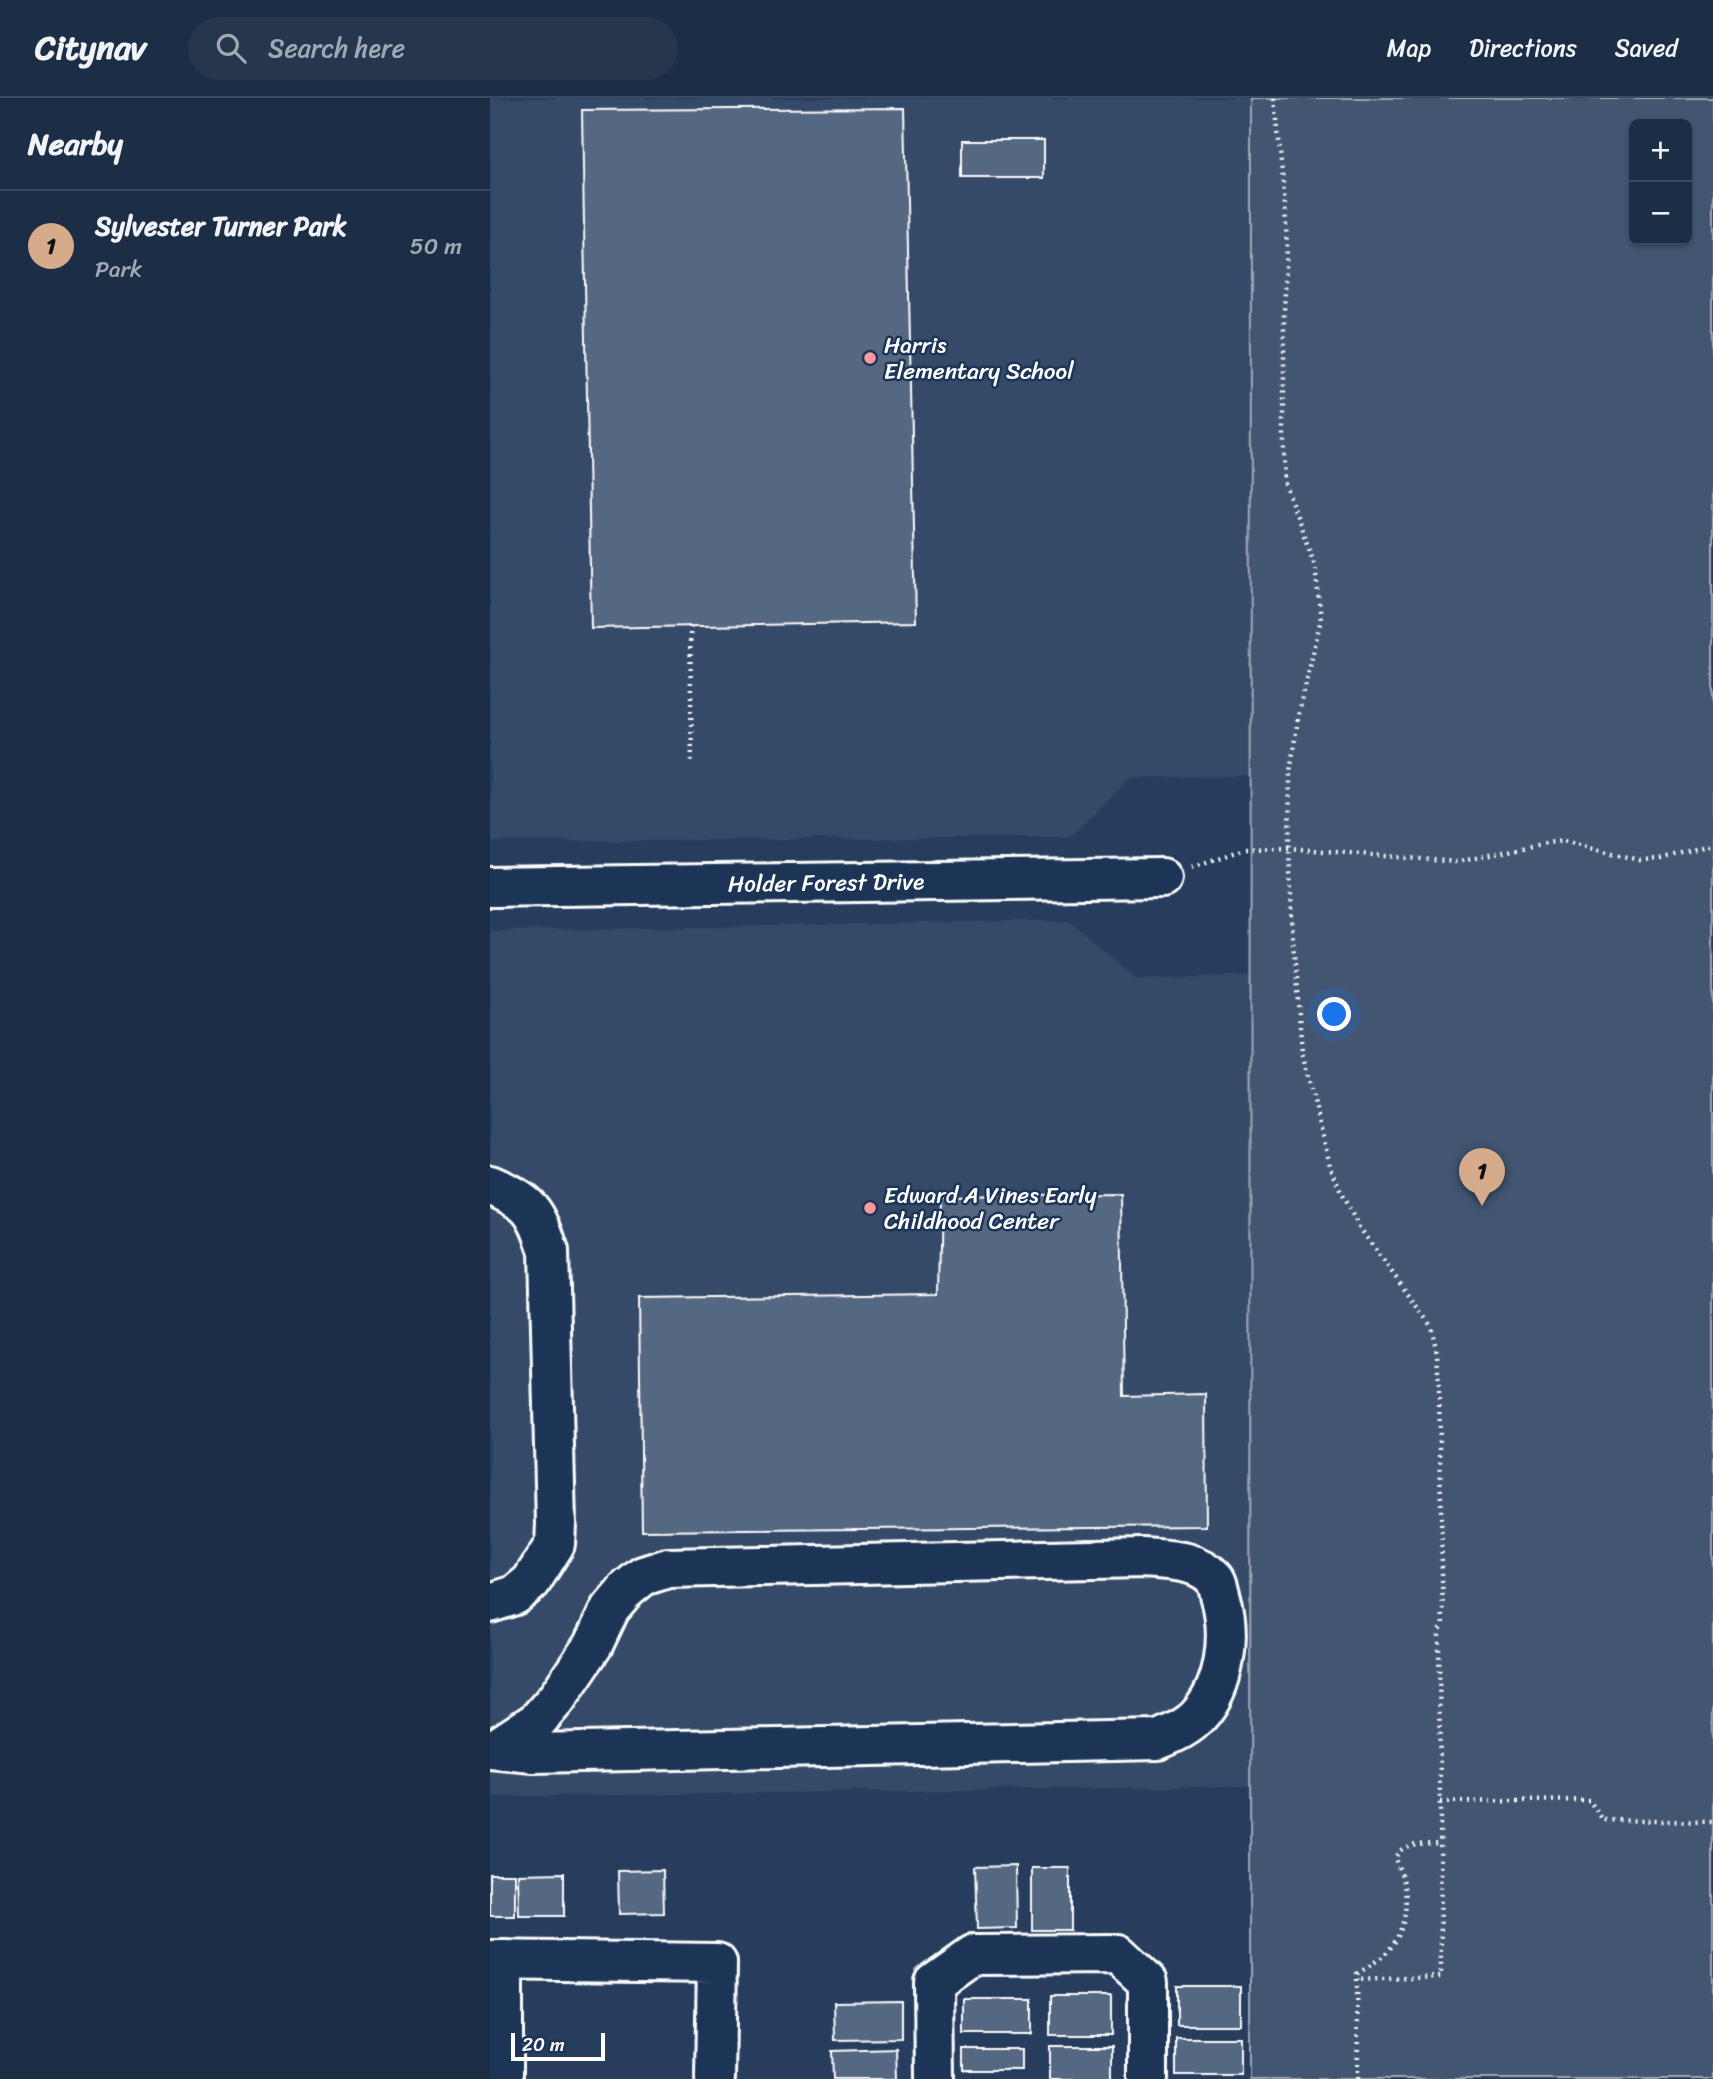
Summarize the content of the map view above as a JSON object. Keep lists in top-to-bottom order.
{
  "streets": {
    "street": ["Holder Forest Drive"]
  },
  "places": ["Harris Elementary School", "Edward A Vines Early Childhood Center"],
  "scale_bar": "20 m",
  "page": {
    "header": "Citynav",
    "search": "Search here",
    "nav": ["Map", "Directions", "Saved"],
    "heading": "Nearby",
    "map_buttons": ["+", "−"],
    "list": [
      {
        "mark": "1",
        "name": "Sylvester Turner Park",
        "note": "Park",
        "value": "50 m"
      }
    ],
    "pins": "1",
    "scale": "20 m"
  }
}
